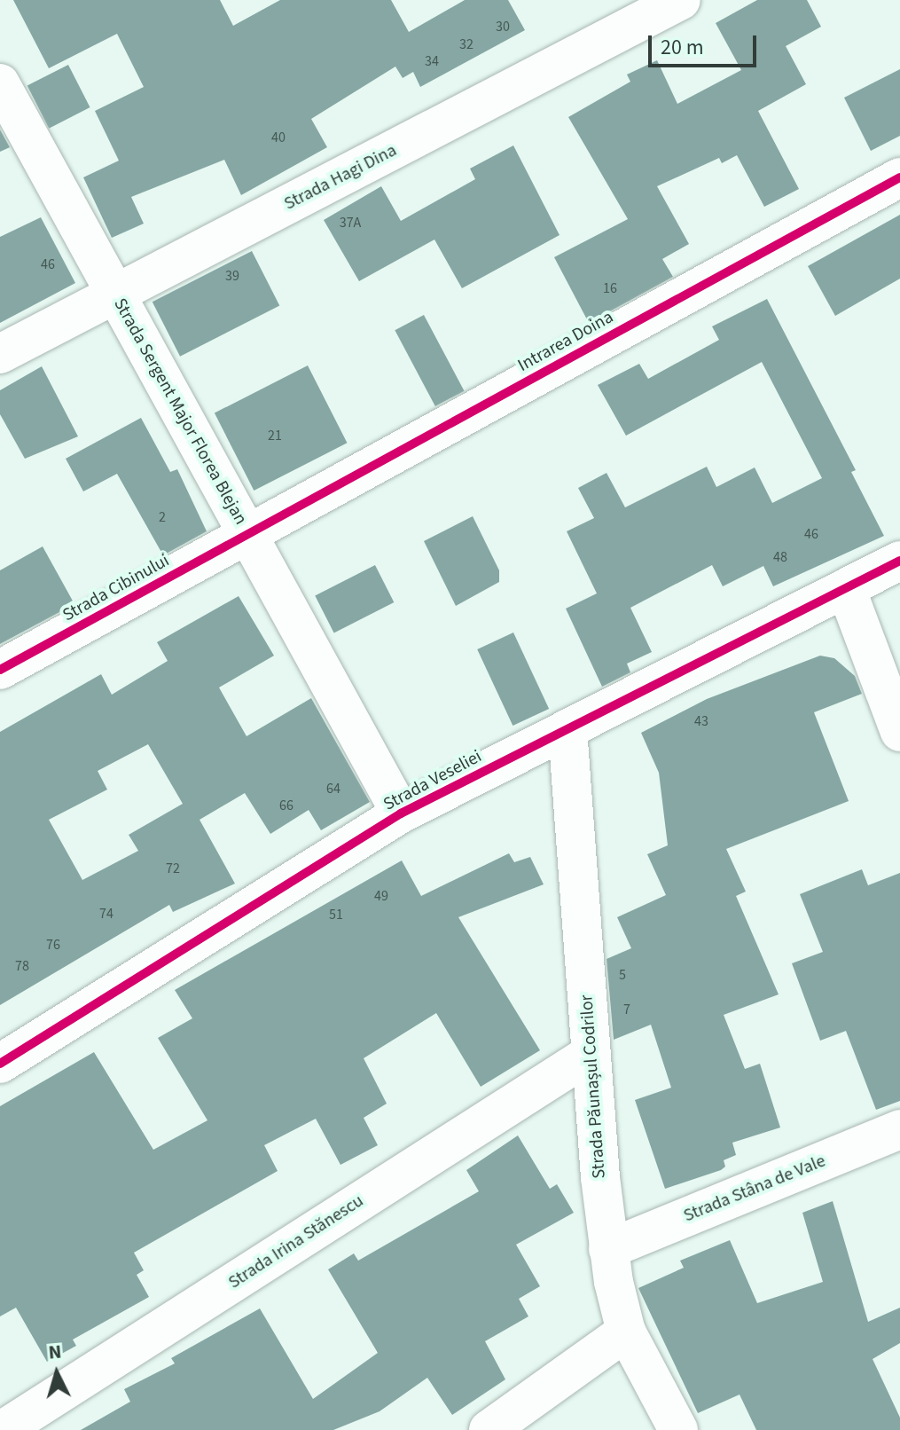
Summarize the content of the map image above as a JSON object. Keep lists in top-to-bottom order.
{
  "streets": {
    "street": [
      "Strada Hagi Dina",
      "Intrarea Doina",
      "Strada Sergent Major Florea Blejan",
      "Strada Cibinului",
      "Strada Veseliei",
      "Strada Păunașul Codrilor",
      "Strada Stâna de Vale",
      "Strada Irina Stănescu"
    ]
  },
  "crossings": [
    ["Strada Hagi Dina", "Strada Sergent Major Florea Blejan"],
    ["Intrarea Doina", "Strada Sergent Major Florea Blejan"],
    ["Intrarea Doina", "Strada Cibinului"],
    ["Strada Sergent Major Florea Blejan", "Strada Cibinului"],
    ["Strada Sergent Major Florea Blejan", "Strada Veseliei"],
    ["Strada Veseliei", "Strada Păunașul Codrilor"],
    ["Strada Păunașul Codrilor", "Strada Stâna de Vale"],
    ["Strada Păunașul Codrilor", "Strada Irina Stănescu"]
  ],
  "house_numbers": [
    "30",
    "32",
    "34",
    "40",
    "37A",
    "46",
    "39",
    "16",
    "21",
    "2",
    "46",
    "48",
    "43",
    "64",
    "66",
    "72",
    "49",
    "74",
    "51",
    "76",
    "78",
    "5",
    "7"
  ],
  "scale_bar": "20 m",
  "north": "top"
}
